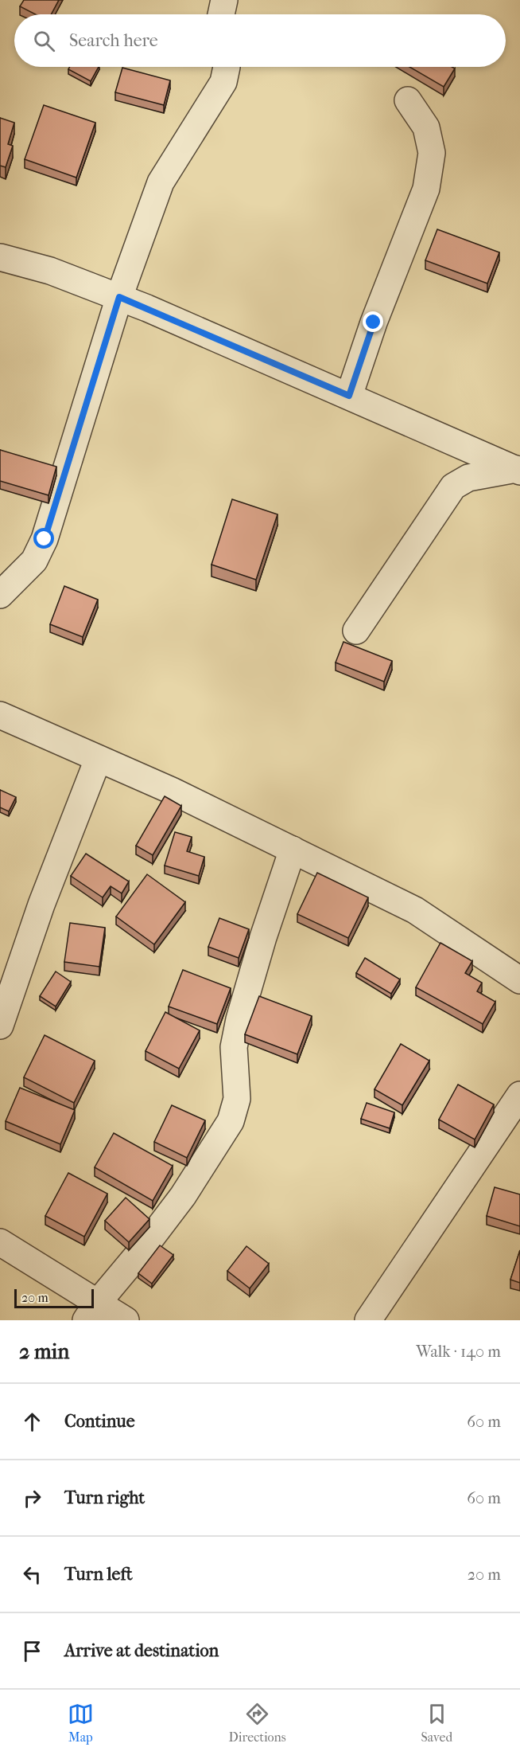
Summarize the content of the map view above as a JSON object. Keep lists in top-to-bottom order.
{
  "scale_bar": "20 m",
  "page": {
    "search": "Search here",
    "scale": "20 m",
    "heading": ["2 min", "Walk · 140 m"],
    "list": [
      ["Continue", "60 m"],
      ["Turn right", "60 m"],
      ["Turn left", "20 m"],
      "Arrive at destination"
    ],
    "nav": ["Map", "Directions", "Saved"]
  }
}
